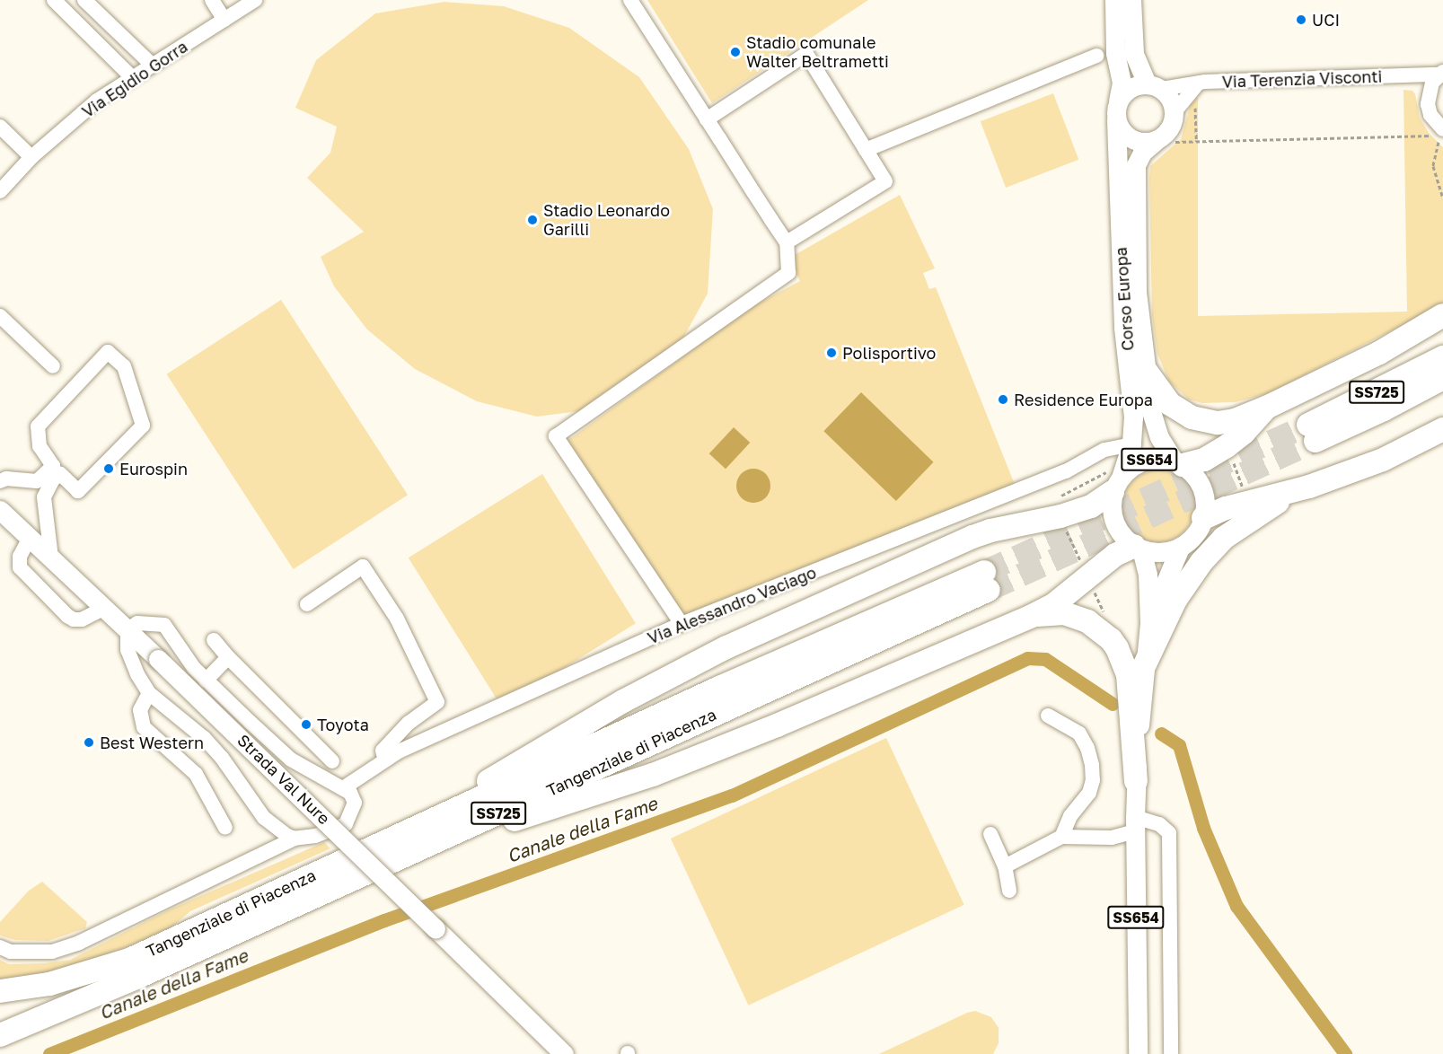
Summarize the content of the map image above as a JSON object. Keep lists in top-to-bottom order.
{
  "streets": {
    "highway": ["SS725", "Tangenziale di Piacenza"],
    "main road": ["Corso Europa", "SS654", "Strada Val Nure"],
    "street": ["Via Egidio Gorra", "Via Terenzia Visconti", "Via Alessandro Vaciago"]
  },
  "crossings": [
    ["Via Terenzia Visconti", "Corso Europa"],
    ["Corso Europa", "SS654"],
    ["Corso Europa", "Via Alessandro Vaciago"]
  ],
  "water": ["Canale della Fame"],
  "places": [
    "UCI",
    "Stadio comunale Walter Beltrametti",
    "Stadio Leonardo Garilli",
    "Polisportivo",
    "Residence Europa",
    "Eurospin",
    "Toyota",
    "Best Western"
  ]
}
